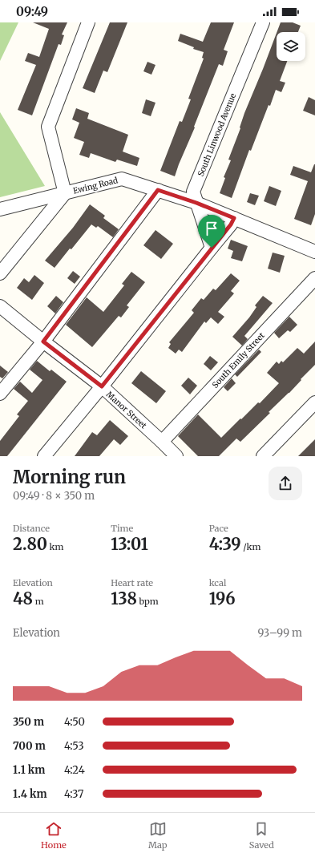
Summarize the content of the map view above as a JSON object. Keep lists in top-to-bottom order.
{
  "streets": {
    "street": [
      "South Linwood Avenue",
      "Ewing Road",
      "South Emily Street",
      "Manor Street"
    ]
  },
  "crossings": [
    ["South Linwood Avenue", "Ewing Road"],
    ["South Emily Street", "Manor Street"]
  ],
  "page": {
    "status": "09:49",
    "heading": ["Morning run", "09:49 · 8 × 350 m"],
    "stats": [
      ["Distance", "2.80 km"],
      ["Time", "13:01"],
      ["Pace", "4:39 /km"],
      ["Elevation", "48 m"],
      ["Heart rate", "138 bpm"],
      ["kcal", "196"]
    ],
    "chart": ["Elevation", "93–99 m"],
    "list": [
      {
        "name": "350 m",
        "note": "4:50"
      },
      {
        "name": "700 m",
        "note": "4:53"
      },
      {
        "name": "1.1 km",
        "note": "4:24"
      },
      {
        "name": "1.4 km",
        "note": "4:37"
      }
    ],
    "tabs": ["Home", "Map", "Saved"]
  }
}
